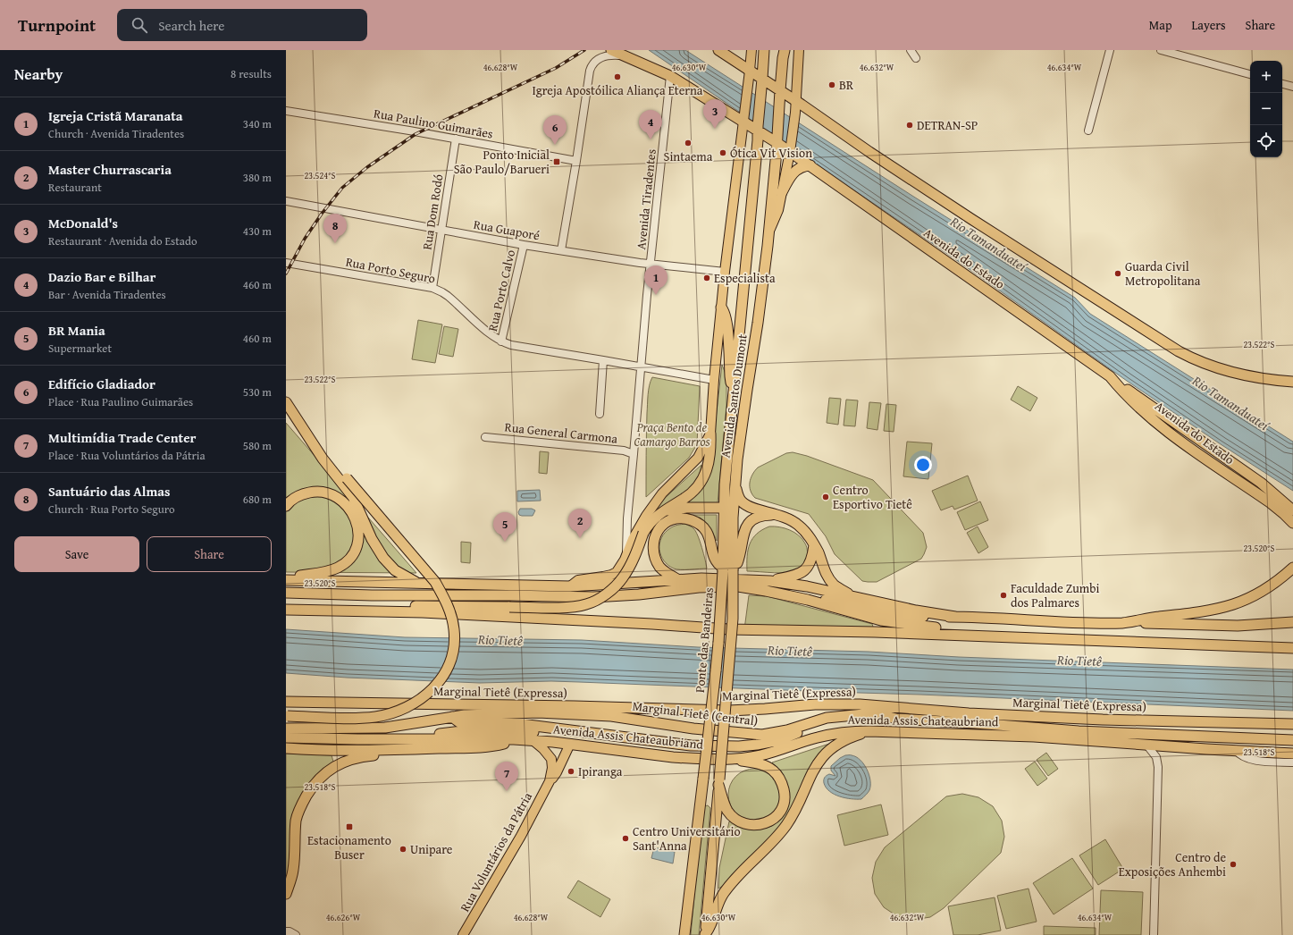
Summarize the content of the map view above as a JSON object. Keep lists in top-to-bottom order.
{
  "streets": {
    "highway": [
      "Avenida do Estado",
      "Avenida Santos Dumont",
      "Ponte das Bandeiras",
      "Marginal Tietê (Expressa)",
      "Marginal Tietê (Central)",
      "Avenida Assis Chateaubriand"
    ],
    "main road": ["Rua Voluntários da Pátria"],
    "street": [
      "Rua Paulino Guimarães",
      "Avenida Tiradentes",
      "Rua Dom Rodó",
      "Rua Guaporé",
      "Rua Porto Seguro",
      "Rua Porto Calvo",
      "Rua General Carmona"
    ]
  },
  "crossings": [
    ["Rua Paulino Guimarães", "Rua Dom Rodó"],
    ["Avenida Tiradentes", "Rua Guaporé"],
    ["Avenida Tiradentes", "Avenida do Estado"],
    ["Avenida Tiradentes", "Rua Porto Seguro"],
    ["Rua Dom Rodó", "Rua Guaporé"],
    ["Rua Dom Rodó", "Rua Porto Seguro"],
    ["Rua Guaporé", "Rua Porto Calvo"],
    ["Rua Guaporé", "Avenida Santos Dumont"],
    ["Avenida do Estado", "Avenida Santos Dumont"],
    ["Rua Porto Seguro", "Rua Porto Calvo"],
    ["Avenida Santos Dumont", "Ponte das Bandeiras"],
    ["Avenida Assis Chateaubriand", "Rua Voluntários da Pátria"]
  ],
  "water": ["Rio Tamanduateí", "Rio Tietê"],
  "parks": ["Praça Bento de Camargo Barros"],
  "places": {
    "other": [
      "Igreja Apostóilica Aliança Eterna",
      "BR",
      "DETRAN-SP",
      "Sintaema",
      "Ótica Vit Vision",
      "Guarda Civil Metropolitana",
      "Especialista",
      "Centro Esportivo Tietê",
      "Faculdade Zumbi dos Palmares",
      "Ipiranga",
      "Centro Universitário Sant'Anna",
      "Unipare",
      "Centro de Exposições Anhembi"
    ],
    "transit": ["Ponto Inicial São Paulo/Barueri", "Estacionamento Buser"]
  },
  "page": {
    "header": "Turnpoint",
    "search": "Search here",
    "nav": ["Map", "Layers", "Share"],
    "heading": ["Nearby", "8 results"],
    "map_buttons": ["+", "−"],
    "list": [
      {
        "mark": "1",
        "name": "Igreja Cristã Maranata",
        "note": "Church · Avenida Tiradentes",
        "value": "340 m"
      },
      {
        "mark": "2",
        "name": "Master Churrascaria",
        "note": "Restaurant",
        "value": "380 m"
      },
      {
        "mark": "3",
        "name": "McDonald's",
        "note": "Restaurant · Avenida do Estado",
        "value": "430 m"
      },
      {
        "mark": "4",
        "name": "Dazio Bar e Bilhar",
        "note": "Bar · Avenida Tiradentes",
        "value": "460 m"
      },
      {
        "mark": "5",
        "name": "BR Mania",
        "note": "Supermarket",
        "value": "460 m"
      },
      {
        "mark": "6",
        "name": "Edifício Gladiador",
        "note": "Place · Rua Paulino Guimarães",
        "value": "530 m"
      },
      {
        "mark": "7",
        "name": "Multimídia Trade Center",
        "note": "Place · Rua Voluntários da Pátria",
        "value": "580 m"
      },
      {
        "mark": "8",
        "name": "Santuário das Almas",
        "note": "Church · Rua Porto Seguro",
        "value": "680 m"
      }
    ],
    "pins": [
      "3",
      "4",
      "6",
      "8",
      "1",
      "2",
      "5",
      "7"
    ],
    "buttons": ["Save", "Share"]
  },
  "coordinates": [
    "46.628°W",
    "46.630°W",
    "46.632°W",
    "46.634°W",
    "23.524°S",
    "23.522°S",
    "23.520°S",
    "23.518°S",
    "46.626°W"
  ]
}
